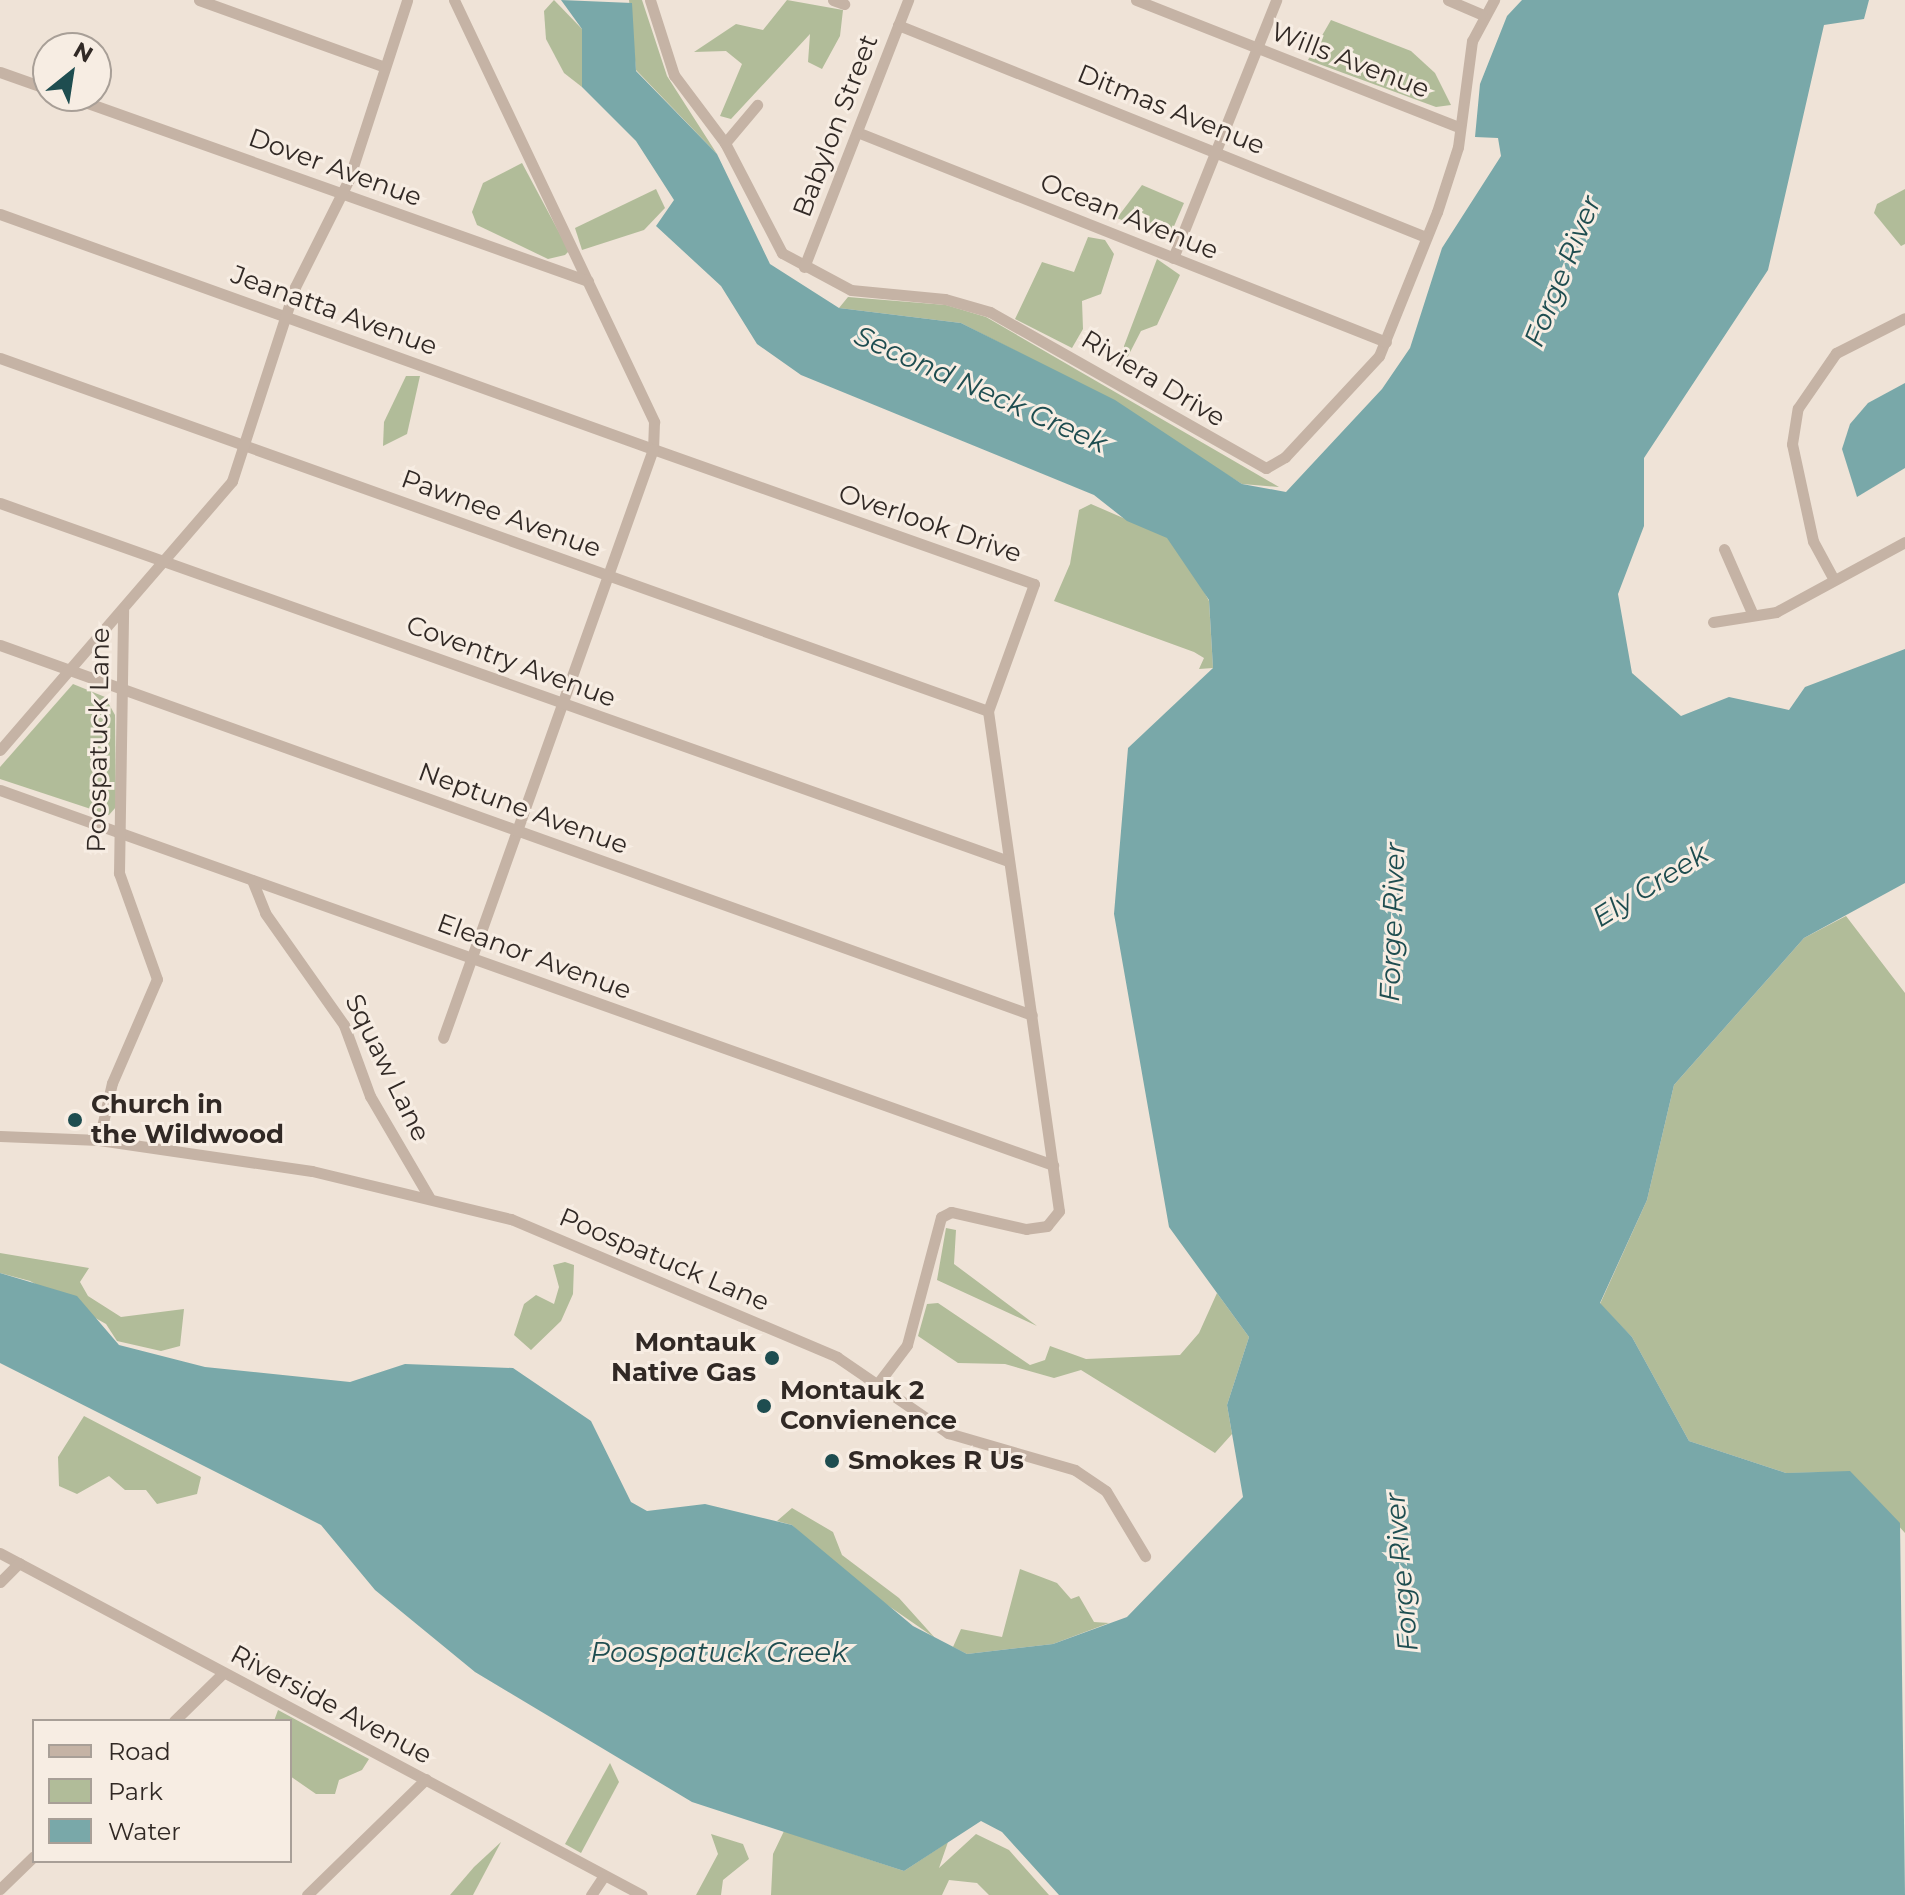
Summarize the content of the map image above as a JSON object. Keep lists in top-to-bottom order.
{
  "streets": {
    "street": [
      "Wills Avenue",
      "Ditmas Avenue",
      "Babylon Street",
      "Dover Avenue",
      "Ocean Avenue",
      "Jeanatta Avenue",
      "Riviera Drive",
      "Pawnee Avenue",
      "Overlook Drive",
      "Coventry Avenue",
      "Poospatuck Lane",
      "Neptune Avenue",
      "Eleanor Avenue",
      "Squaw Lane",
      "Riverside Avenue"
    ]
  },
  "crossings": [
    ["Wills Avenue", "Riviera Drive"],
    ["Ditmas Avenue", "Babylon Street"],
    ["Ditmas Avenue", "Riviera Drive"],
    ["Babylon Street", "Ocean Avenue"],
    ["Babylon Street", "Riviera Drive"],
    ["Ocean Avenue", "Riviera Drive"],
    ["Jeanatta Avenue", "Overlook Drive"],
    ["Pawnee Avenue", "Overlook Drive"],
    ["Overlook Drive", "Coventry Avenue"],
    ["Overlook Drive", "Poospatuck Lane"],
    ["Overlook Drive", "Neptune Avenue"],
    ["Overlook Drive", "Eleanor Avenue"],
    ["Poospatuck Lane", "Neptune Avenue"],
    ["Poospatuck Lane", "Eleanor Avenue"],
    ["Poospatuck Lane", "Squaw Lane"],
    ["Eleanor Avenue", "Squaw Lane"]
  ],
  "water": [
    "Forge River",
    "Second Neck Creek",
    "Ely Creek",
    "Poospatuck Creek"
  ],
  "places": [
    "Church in the Wildwood",
    "Montauk Native Gas",
    "Montauk 2 Convienence",
    "Smokes R Us"
  ],
  "legend": ["Road", "Park", "Water"],
  "north": "top right"
}
